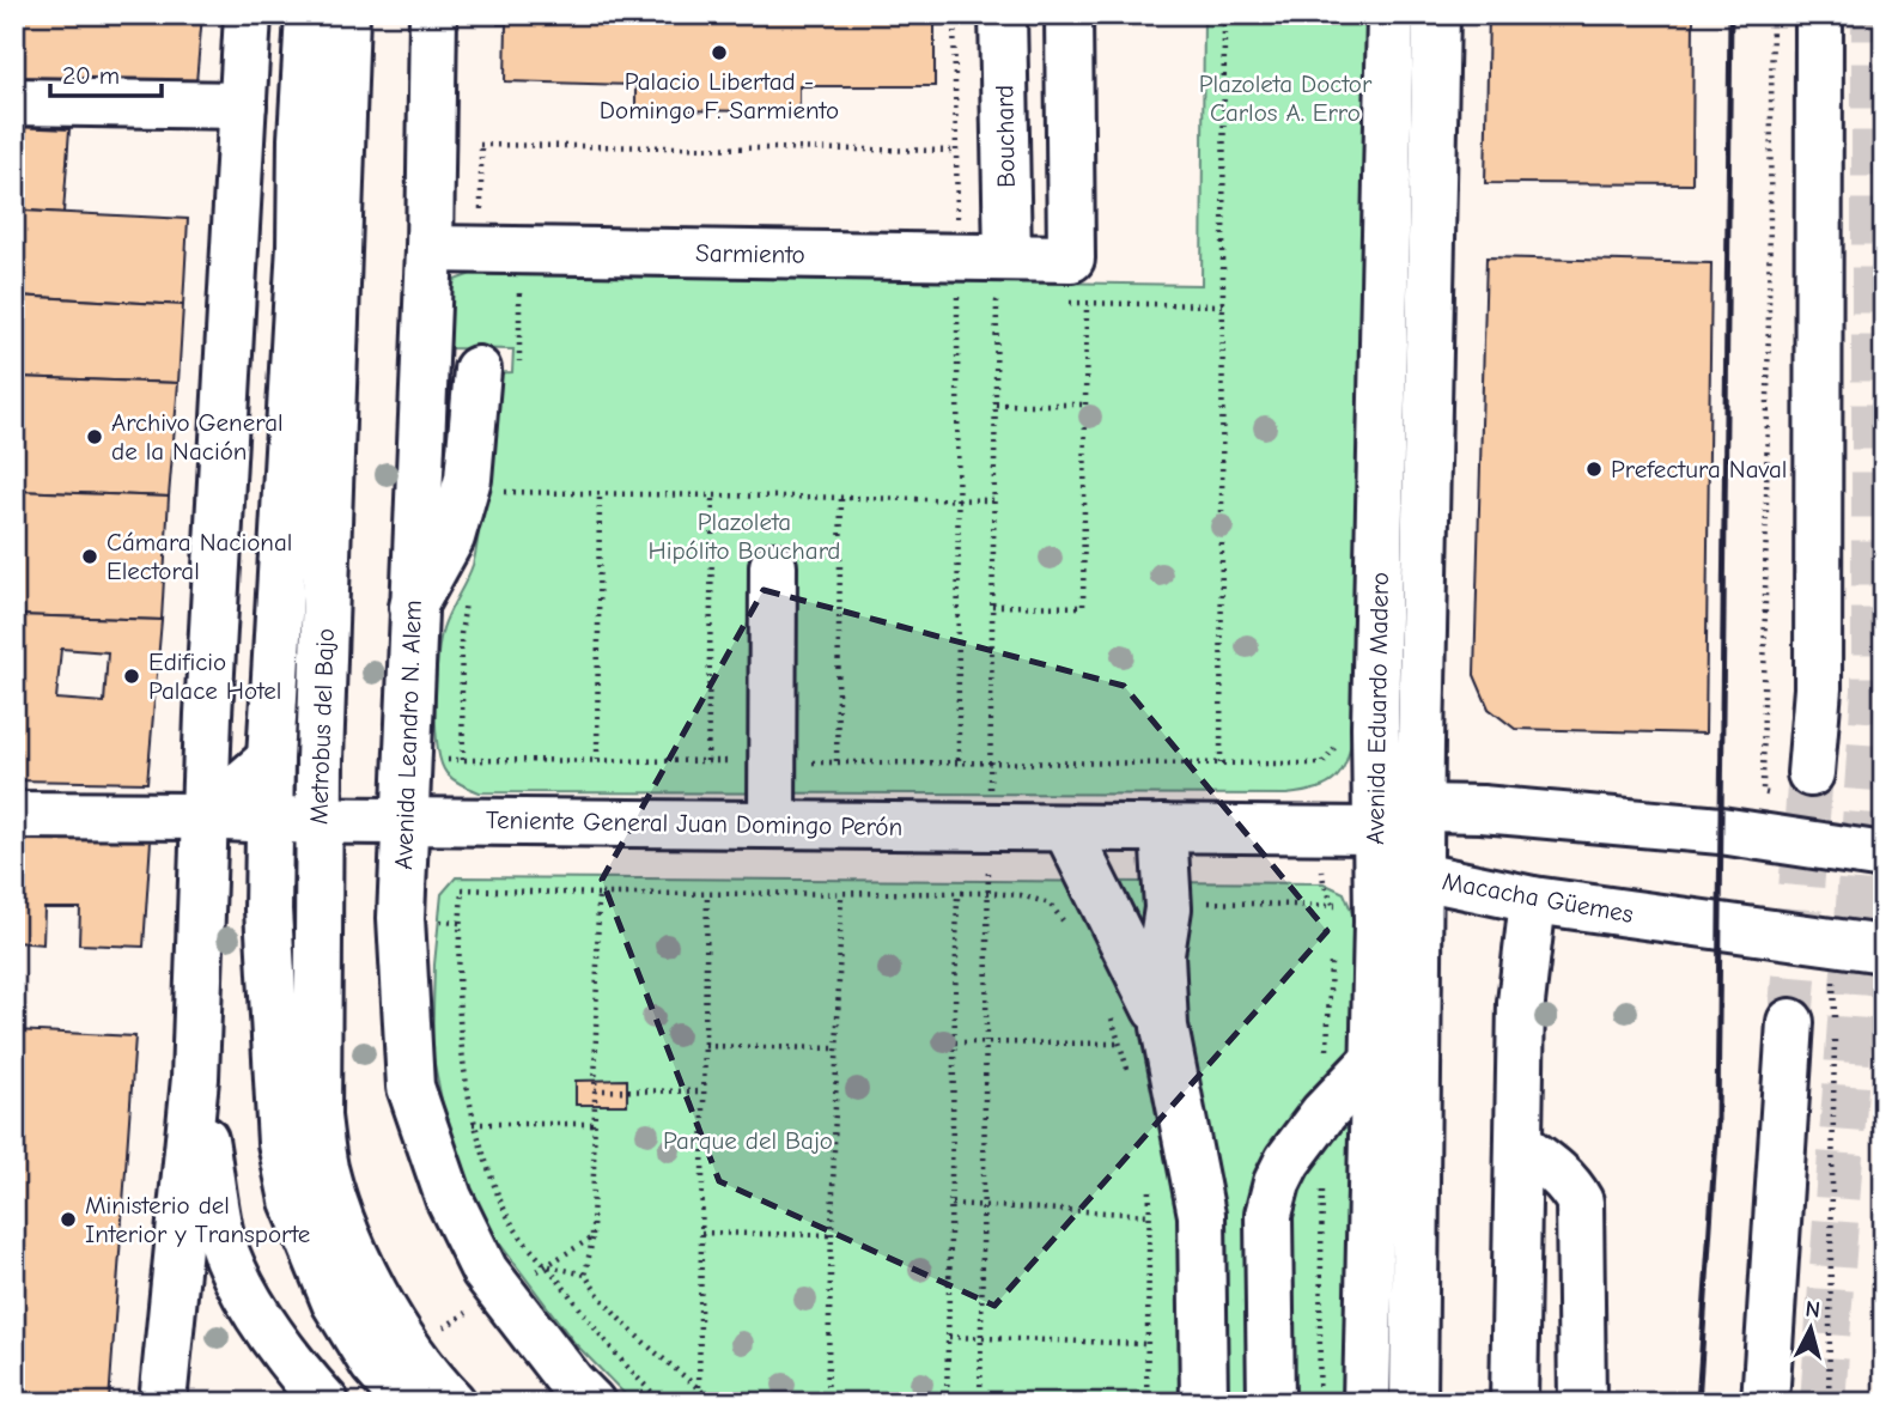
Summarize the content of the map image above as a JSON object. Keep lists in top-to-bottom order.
{
  "streets": {
    "main road": [
      "Bouchard",
      "Sarmiento",
      "Avenida Eduardo Madero",
      "Metrobus del Bajo",
      "Avenida Leandro N. Alem",
      "Teniente General Juan Domingo Perón",
      "Macacha Güemes"
    ]
  },
  "crossings": [
    ["Bouchard", "Sarmiento"],
    ["Sarmiento", "Avenida Leandro N. Alem"],
    ["Avenida Eduardo Madero", "Teniente General Juan Domingo Perón"],
    ["Avenida Eduardo Madero", "Macacha Güemes"],
    ["Metrobus del Bajo", "Teniente General Juan Domingo Perón"],
    ["Avenida Leandro N. Alem", "Teniente General Juan Domingo Perón"],
    ["Teniente General Juan Domingo Perón", "Macacha Güemes"]
  ],
  "parks": ["Plazoleta Doctor Carlos A. Erro", "Plazoleta Hipólito Bouchard", "Parque del Bajo"],
  "places": [
    "Palacio Libertad - Domingo F. Sarmiento",
    "Archivo General de la Nación",
    "Prefectura Naval",
    "Cámara Nacional Electoral",
    "Edificio Palace Hotel",
    "Ministerio del Interior y Transporte"
  ],
  "scale_bar": "20 m",
  "north": "top"
}
